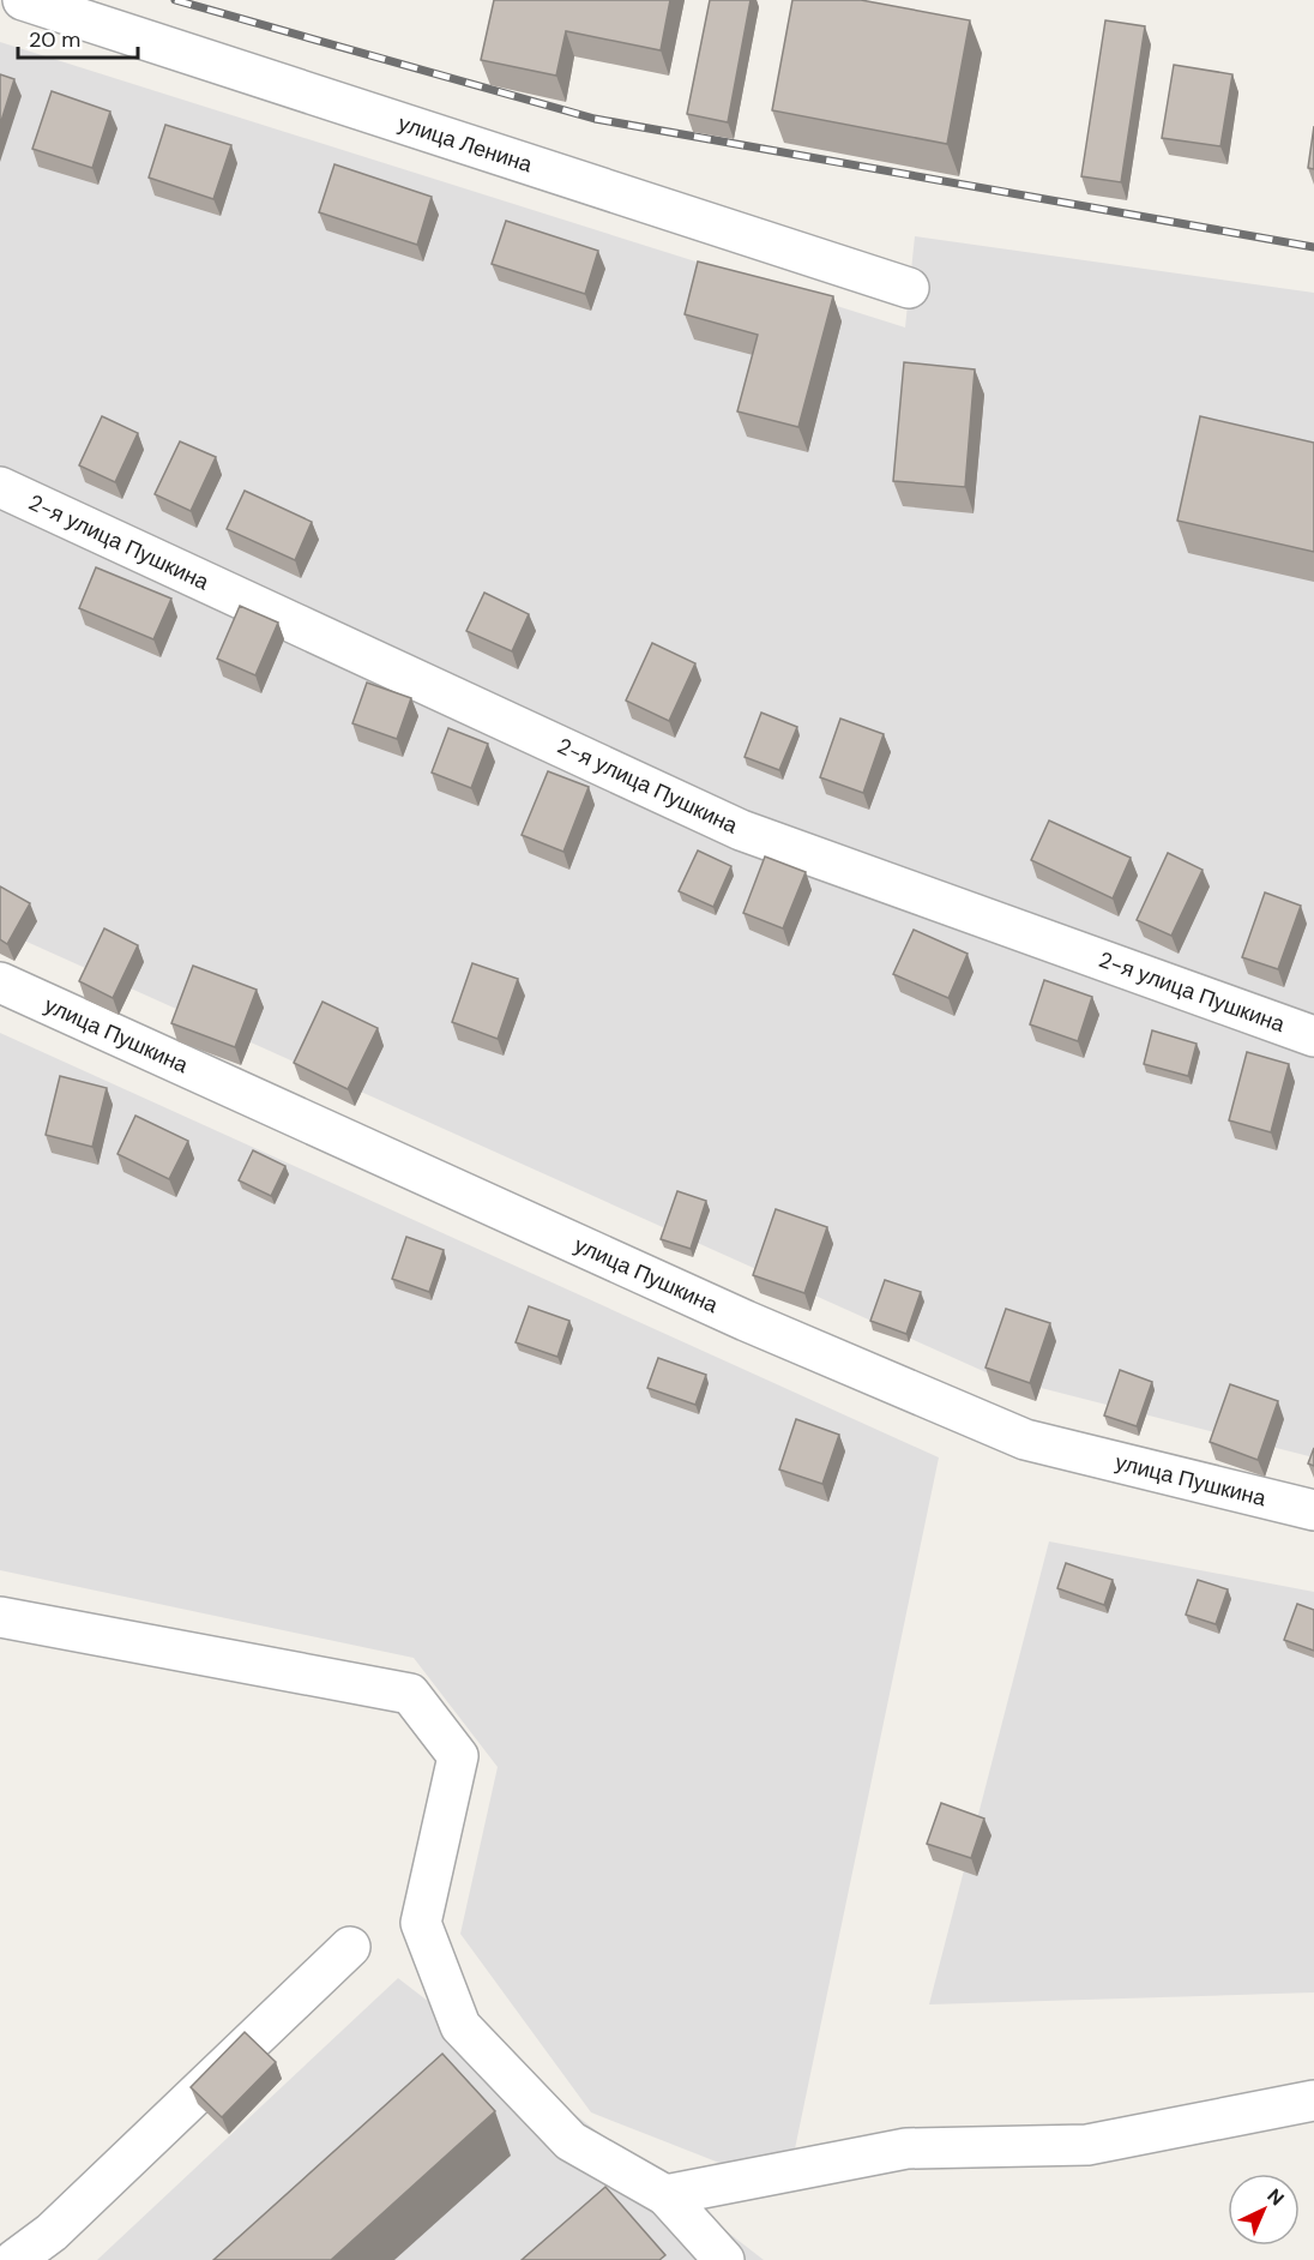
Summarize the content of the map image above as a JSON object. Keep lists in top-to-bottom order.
{
  "streets": {
    "street": ["улица Ленина", "2-я улица Пушкина", "улица Пушкина"]
  },
  "scale_bar": "20 m",
  "north": "top right"
}
